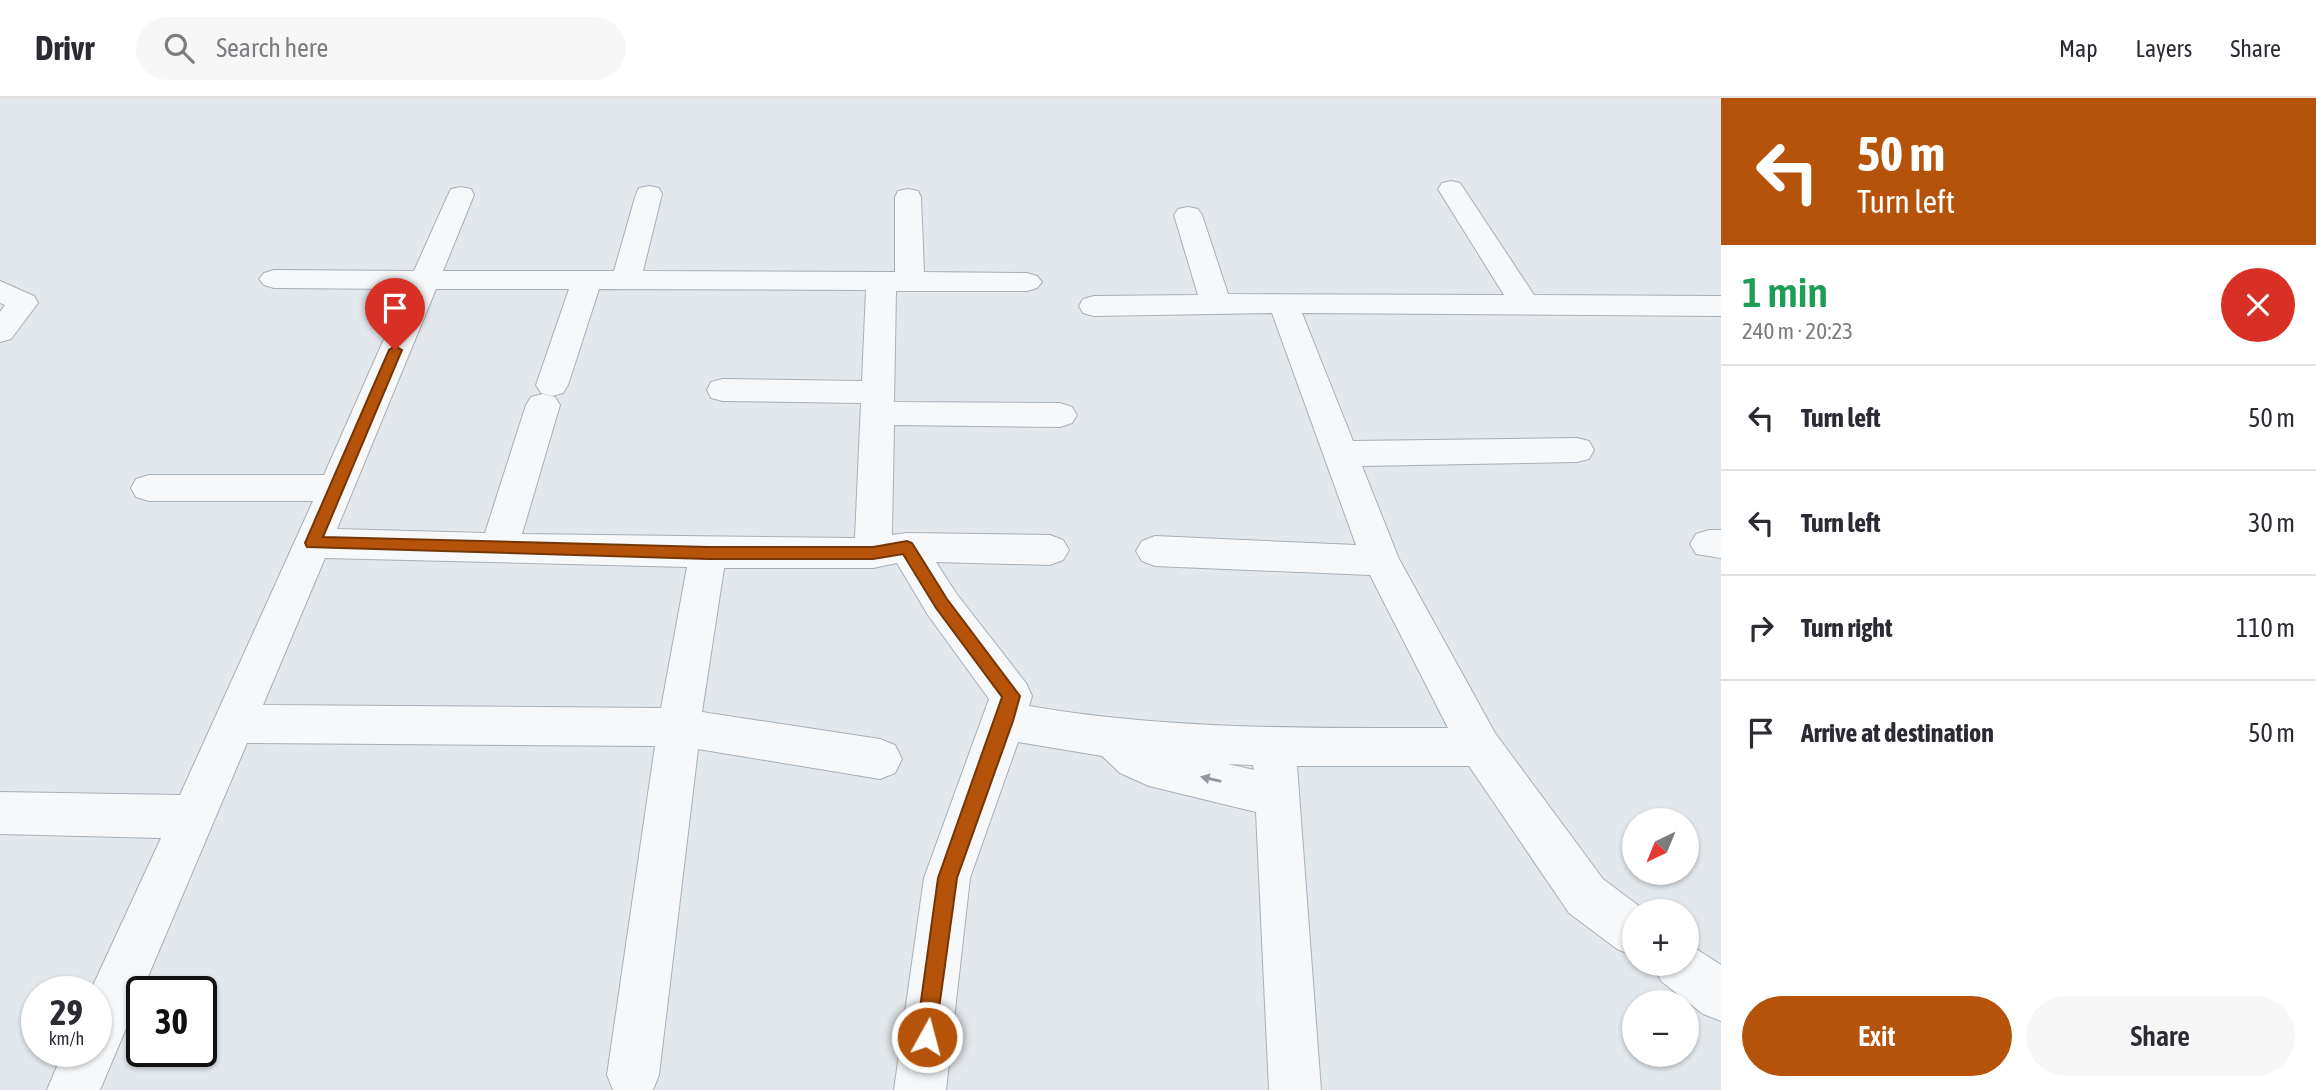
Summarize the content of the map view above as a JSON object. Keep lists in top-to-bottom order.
{
  "north": "bottom left",
  "page": {
    "header": "Drivr",
    "search": "Search here",
    "nav": ["Map", "Layers", "Share"],
    "turn": ["50 m", "Turn left"],
    "heading": ["1 min", "240 m · 20:23"],
    "list": [
      {
        "name": "Turn left",
        "value": "50 m"
      },
      {
        "name": "Turn left",
        "value": "30 m"
      },
      {
        "name": "Turn right",
        "value": "110 m"
      },
      {
        "name": "Arrive at destination",
        "value": "50 m"
      }
    ],
    "map_buttons": ["+", "−"],
    "speed": "29 km/h",
    "limit": "30",
    "buttons": ["Exit", "Share"]
  }
}
